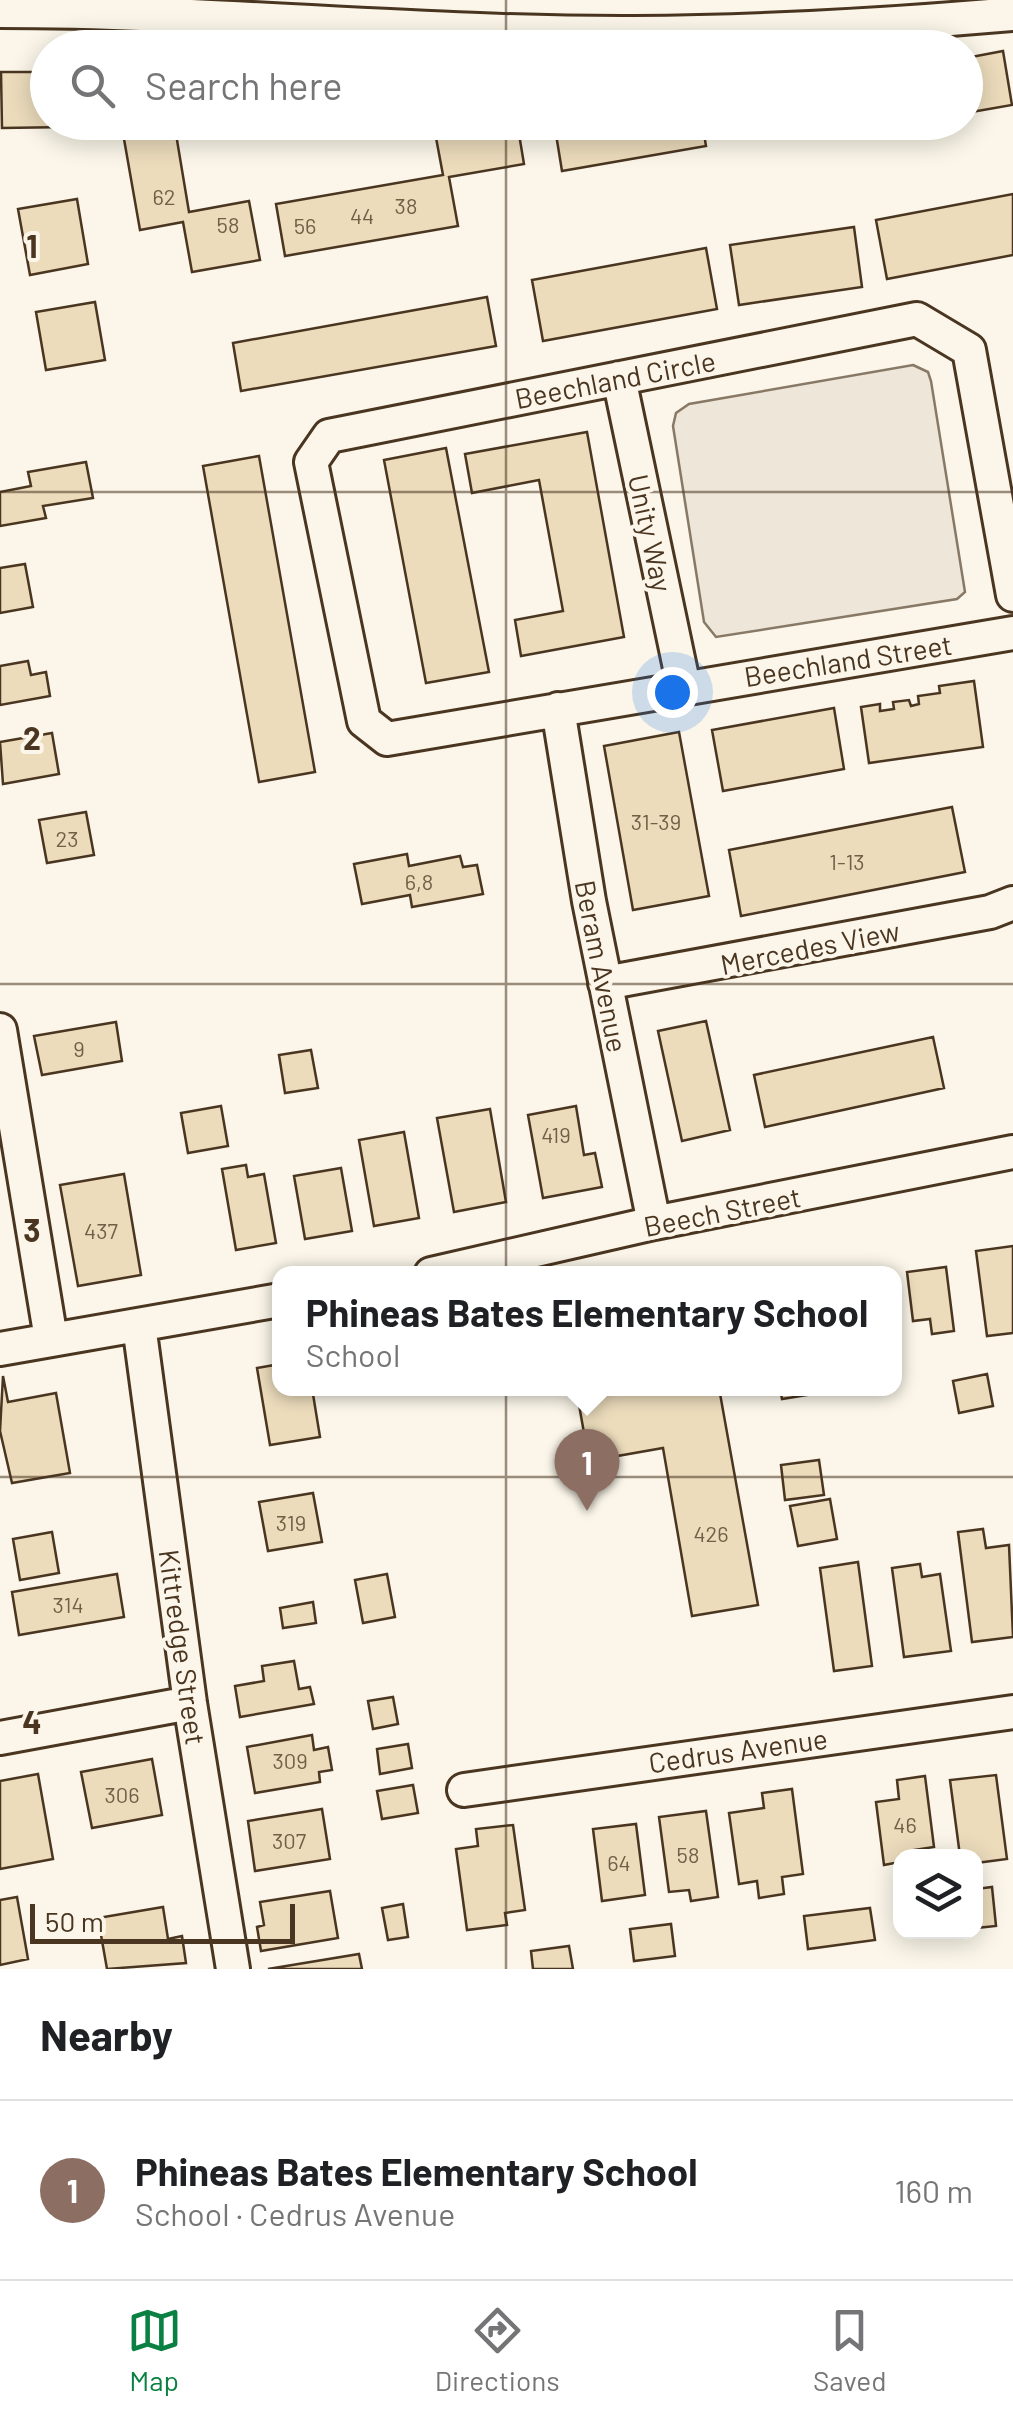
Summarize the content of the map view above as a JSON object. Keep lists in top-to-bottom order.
{
  "streets": {
    "street": [
      "Beechland Circle",
      "Unity Way",
      "Beechland Street",
      "Mercedes View",
      "Beram Avenue",
      "Beech Street",
      "Kittredge Street",
      "Cedrus Avenue"
    ]
  },
  "crossings": [
    ["Beechland Circle", "Unity Way"],
    ["Beechland Circle", "Beechland Street"],
    ["Unity Way", "Beechland Street"],
    ["Beechland Street", "Beram Avenue"],
    ["Mercedes View", "Beram Avenue"],
    ["Beram Avenue", "Beech Street"]
  ],
  "house_numbers": [
    "62",
    "38",
    "44",
    "58",
    "56",
    "31-39",
    "23",
    "1-13",
    "6,8",
    "9",
    "419",
    "437",
    "319",
    "426",
    "314",
    "309",
    "306",
    "46",
    "307",
    "58",
    "64"
  ],
  "scale_bar": "50 m",
  "page": {
    "search": "Search here",
    "popup": ["Phineas Bates Elementary School", "School"],
    "pins": "1",
    "scale": "50 m",
    "heading": "Nearby",
    "list": [
      {
        "mark": "1",
        "name": "Phineas Bates Elementary School",
        "note": "School · Cedrus Avenue",
        "value": "160 m"
      }
    ],
    "nav": ["Map", "Directions", "Saved"]
  },
  "grid": {
    "rows": [
      "1",
      "2",
      "3",
      "4"
    ]
  }
}
